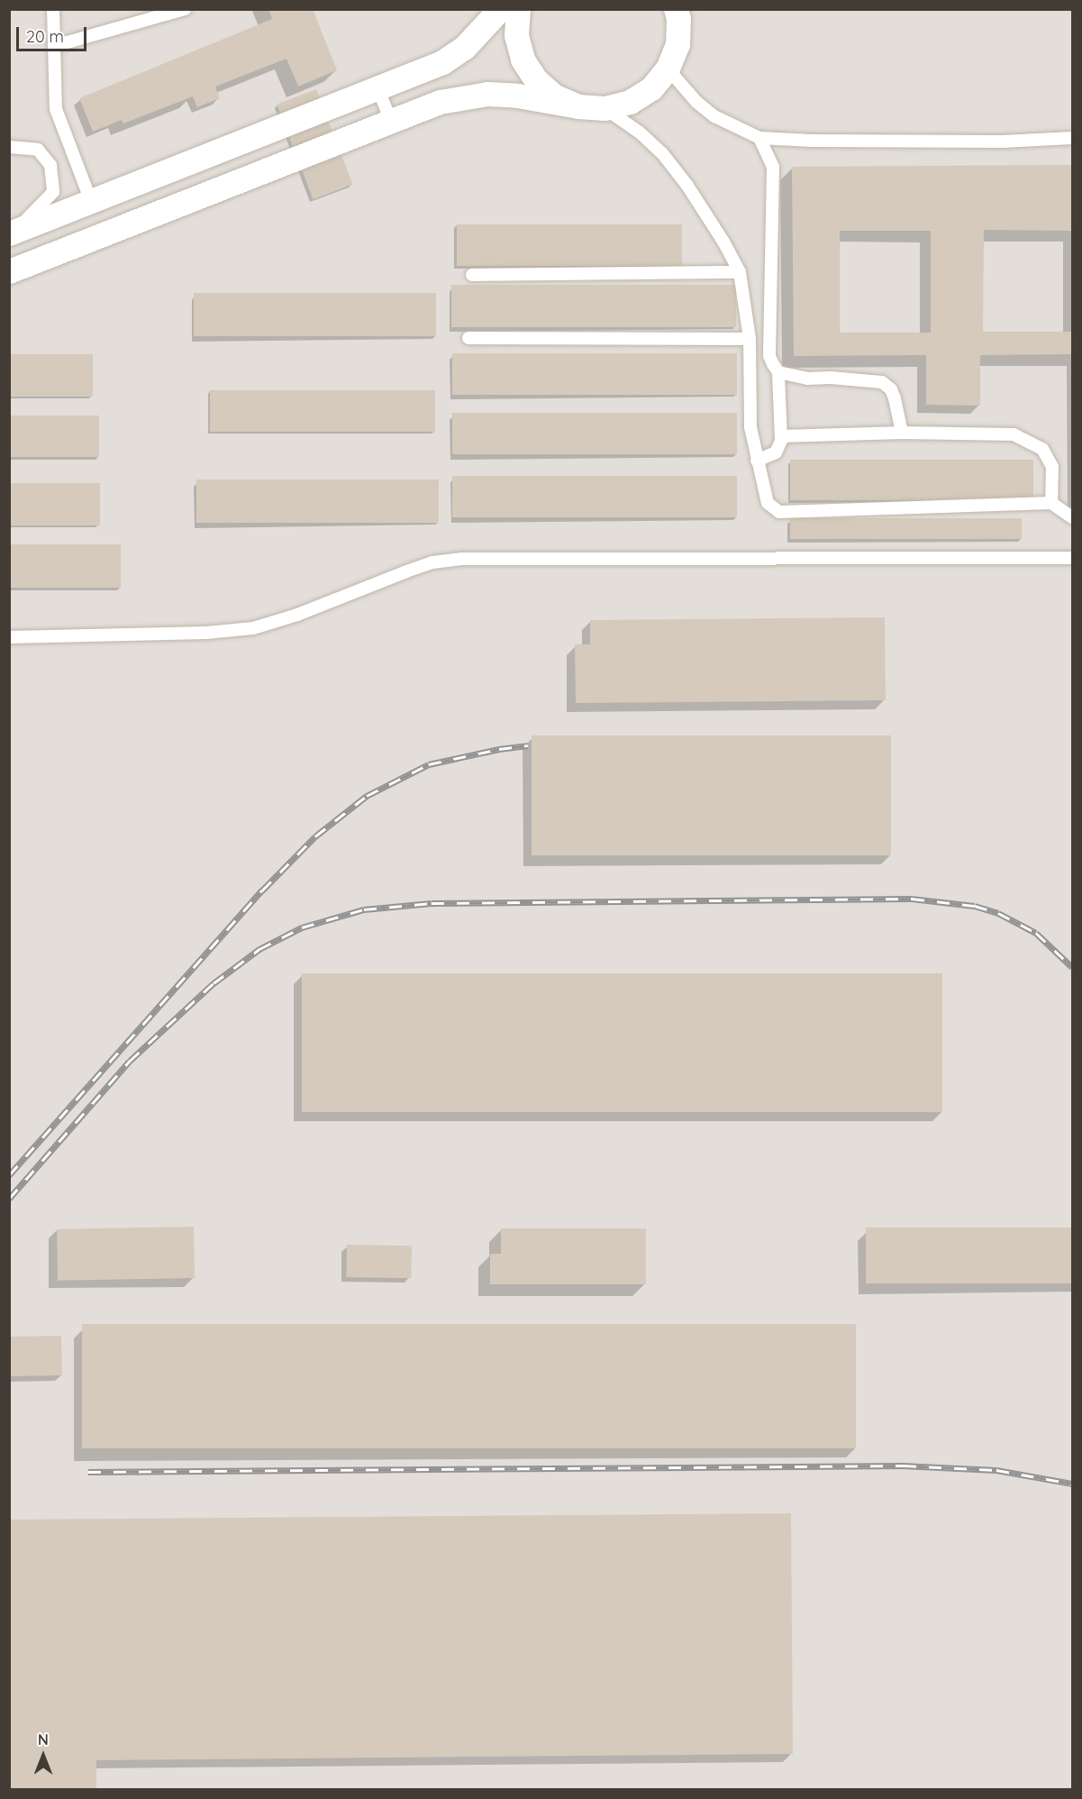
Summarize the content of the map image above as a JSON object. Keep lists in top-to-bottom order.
{
  "scale_bar": "20 m",
  "north": "top"
}
